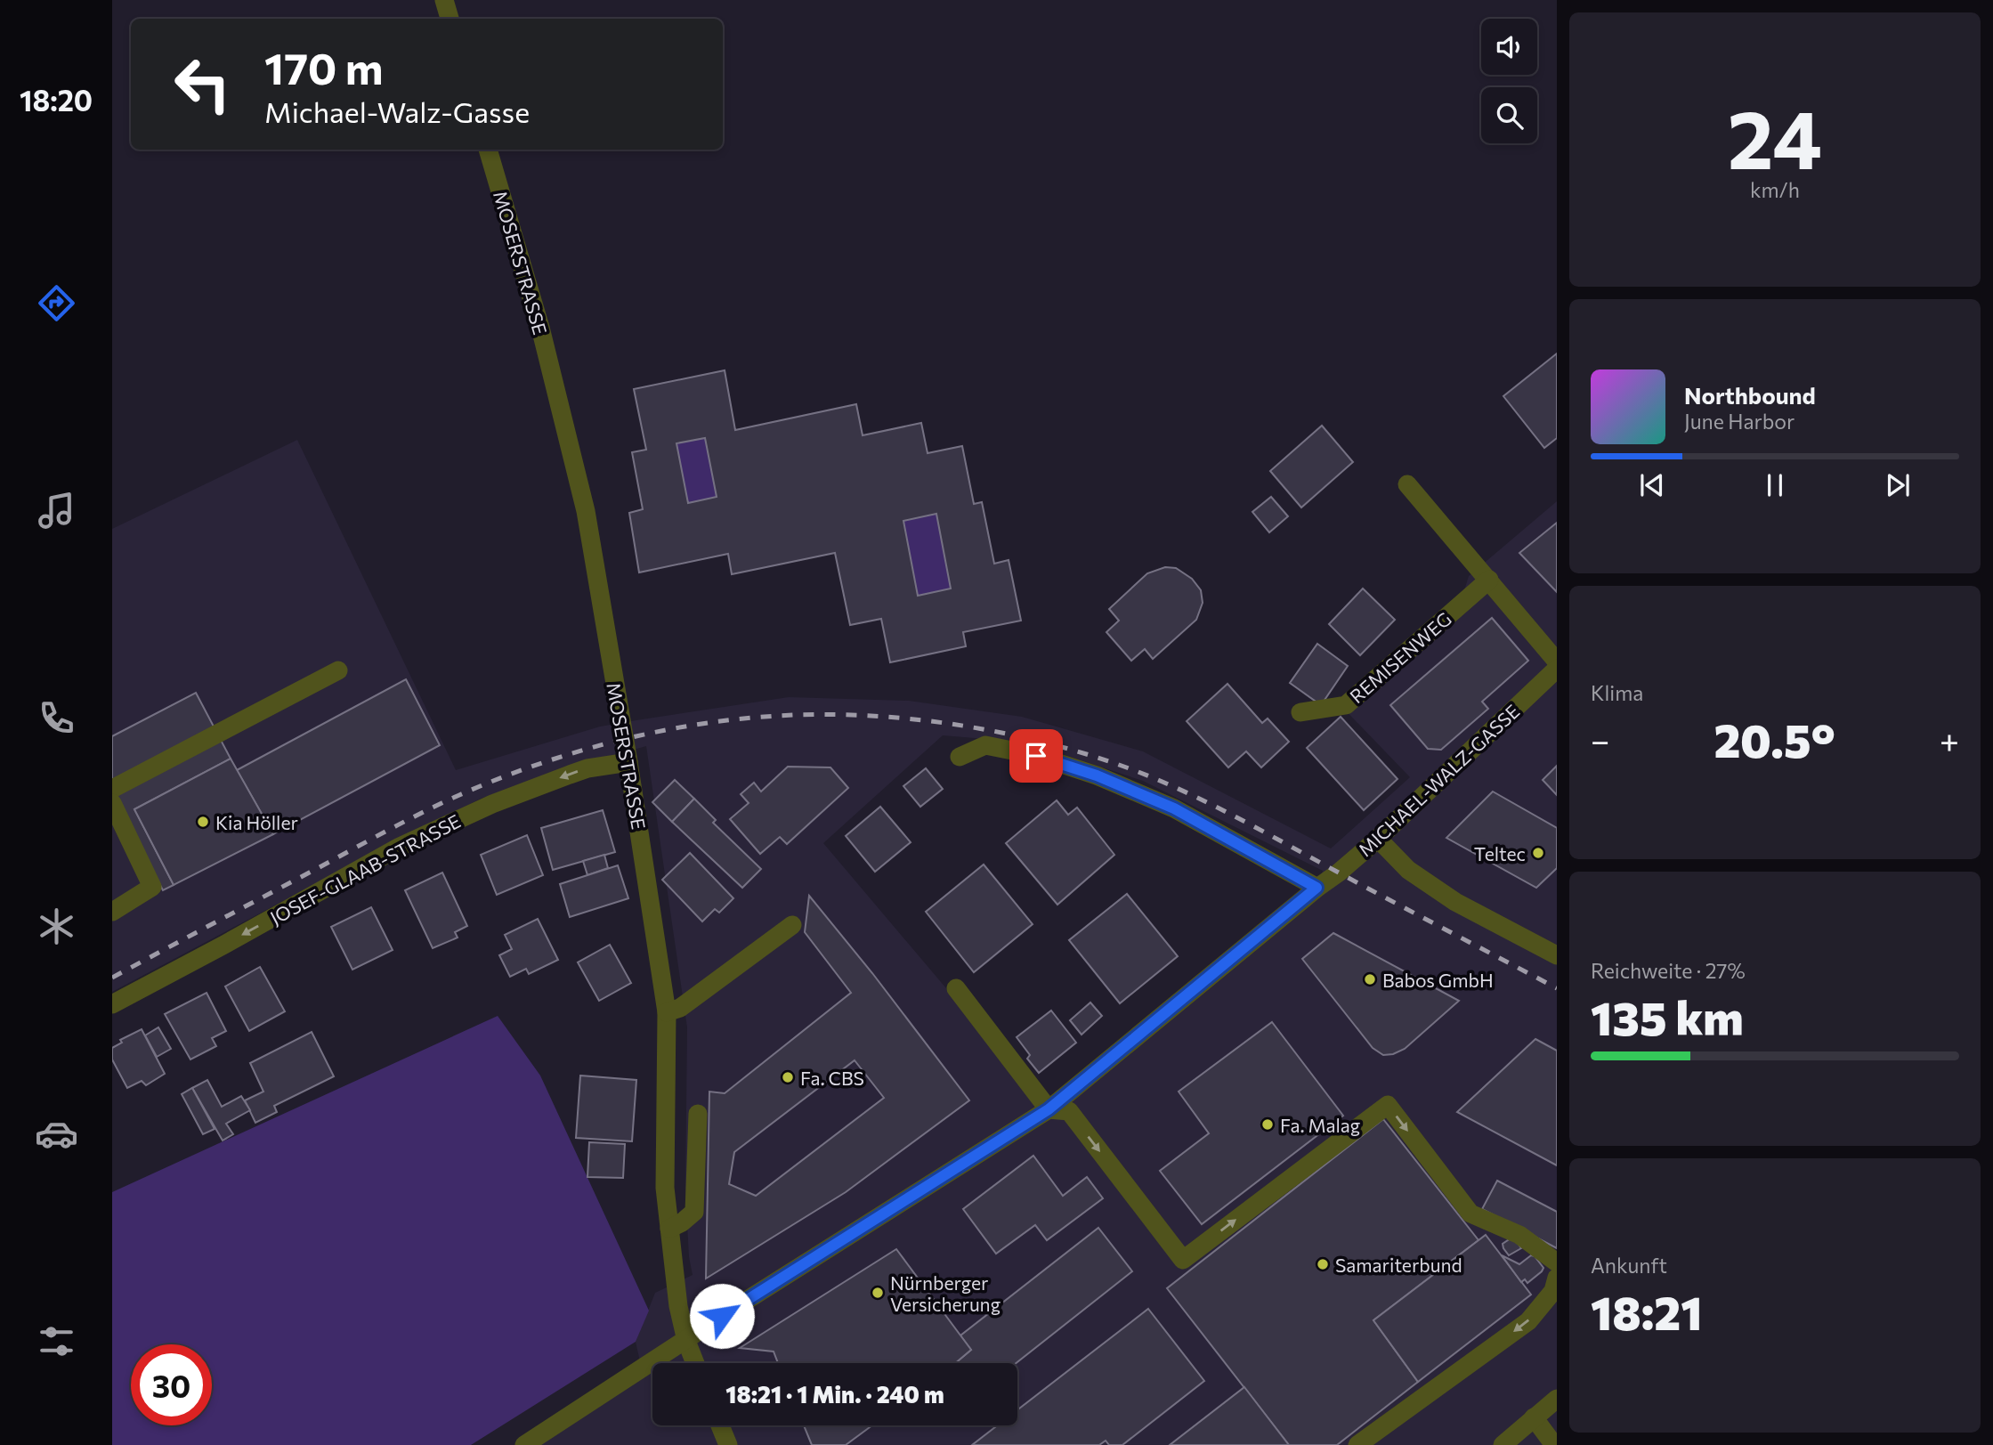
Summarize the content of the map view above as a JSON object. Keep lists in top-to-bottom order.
{
  "streets": {
    "street": [
      "MOSERSTRASSE",
      "REMISENWEG",
      "MICHAEL-WALZ-GASSE",
      "JOSEF-GLAAB-STRASSE"
    ]
  },
  "crossings": [
    ["MOSERSTRASSE", "MICHAEL-WALZ-GASSE"],
    ["MOSERSTRASSE", "JOSEF-GLAAB-STRASSE"]
  ],
  "one_way": ["JOSEF-GLAAB-STRASSE"],
  "places": [
    "Kia Höller",
    "Teltec",
    "Babos GmbH",
    "Fa. CBS",
    "Fa. Malag",
    "Samariterbund",
    "Nürnberger Versicherung"
  ],
  "page": {
    "tabs": "18:20",
    "tile": [
      ["24", "km/h"],
      "Klima",
      ["Reichweite · 27%", "135 km"],
      ["Ankunft", "18:21"]
    ],
    "turn": ["170 m", "Michael-Walz-Gasse"],
    "song": ["Northbound", "June Harbor"],
    "heat": ["−", "20.5°", "+"],
    "limit": "30",
    "trip": "18:21 · 1 Min. · 240 m"
  }
}
